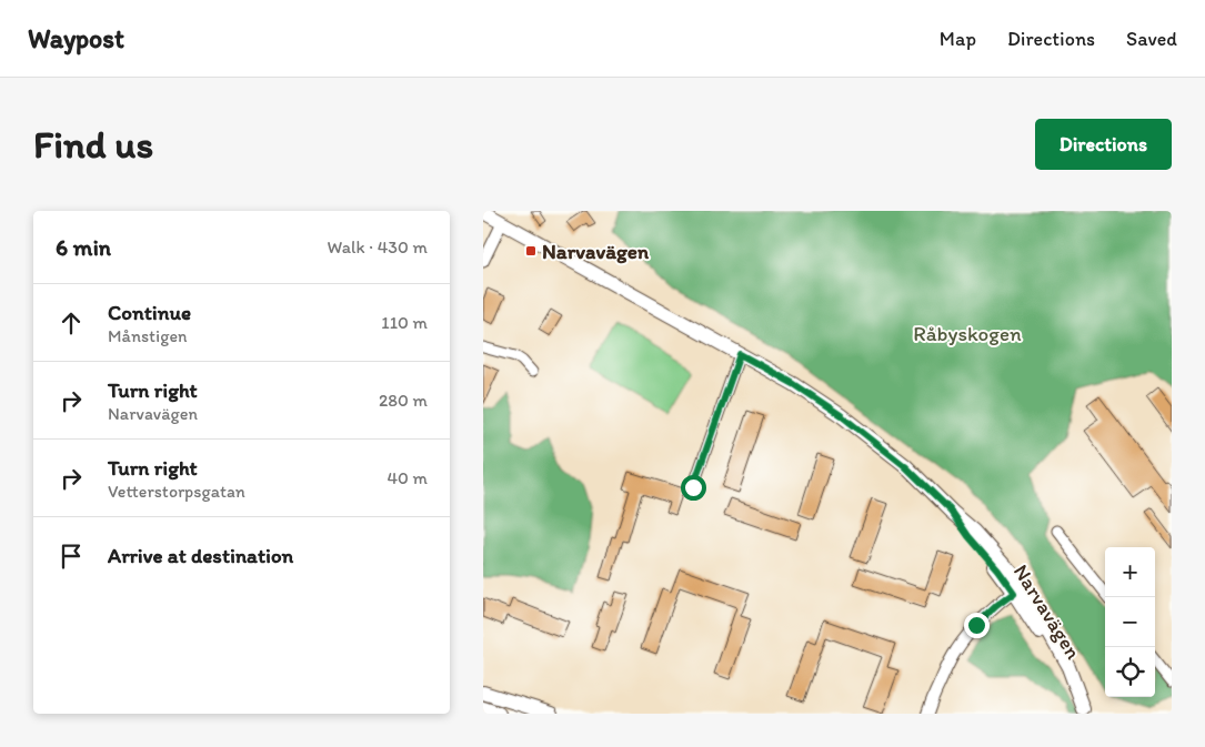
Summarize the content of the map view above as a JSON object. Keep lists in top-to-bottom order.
{
  "streets": {
    "main road": ["Narvavägen"]
  },
  "parks": ["Råbyskogen"],
  "places": {
    "transit": ["Narvavägen"]
  },
  "page": {
    "header": "Waypost",
    "nav": ["Map", "Directions", "Saved"],
    "buttons": "Directions",
    "title": "Find us",
    "heading": ["6 min", "Walk · 430 m"],
    "list": [
      ["Continue", "Månstigen", "110 m"],
      ["Turn right", "Narvavägen", "280 m"],
      ["Turn right", "Vetterstorpsgatan", "40 m"],
      "Arrive at destination"
    ],
    "map_buttons": ["+", "−"]
  }
}
